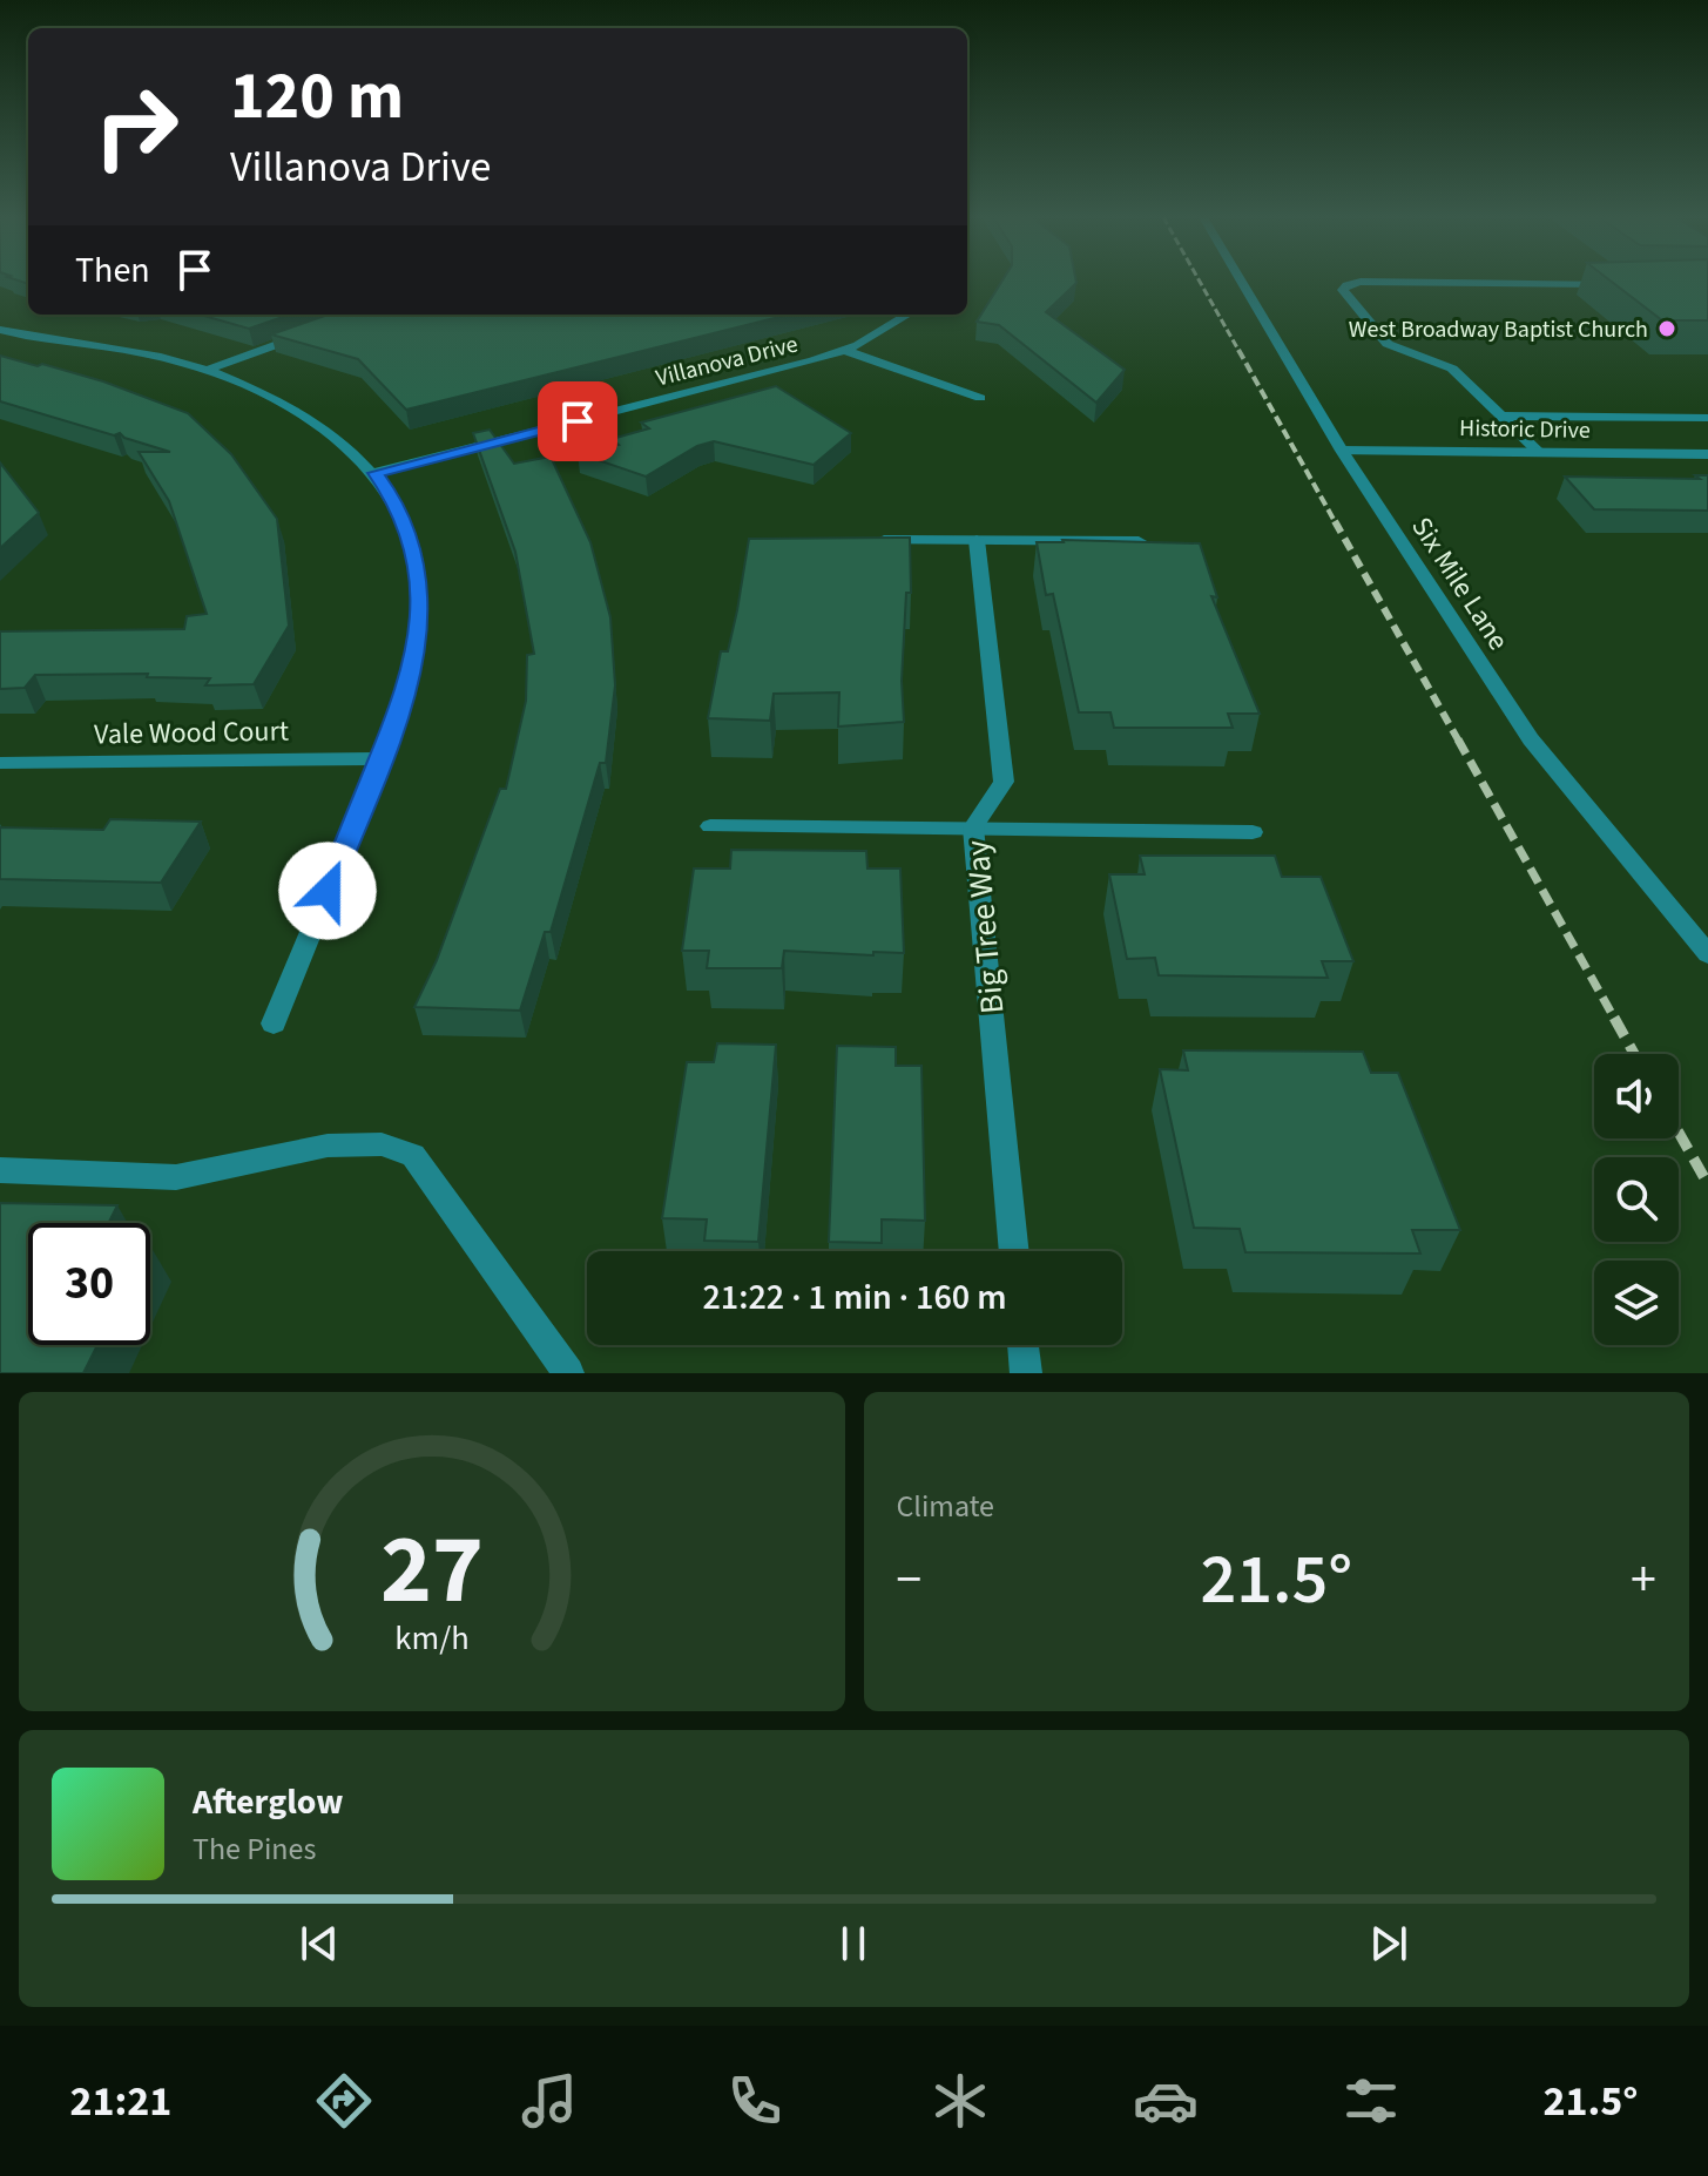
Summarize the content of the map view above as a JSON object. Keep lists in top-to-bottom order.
{
  "streets": {
    "street": [
      "Villanova Drive",
      "Historic Drive",
      "Six Mile Lane",
      "Vale Wood Court",
      "Big Tree Way"
    ]
  },
  "crossings": [
    ["Historic Drive", "Six Mile Lane"]
  ],
  "places": ["West Broadway Baptist Church"],
  "page": {
    "turn": ["120 m", "Villanova Drive"],
    "then": "Then",
    "limit": "30",
    "trip": "21:22 · 1 min · 160 m",
    "tile": "Climate",
    "heat": ["−", "21.5°", "+"],
    "song": ["Afterglow", "The Pines"],
    "tabs": ["21:21", "21.5°"],
    "gauge": ["27", "km/h"]
  }
}
